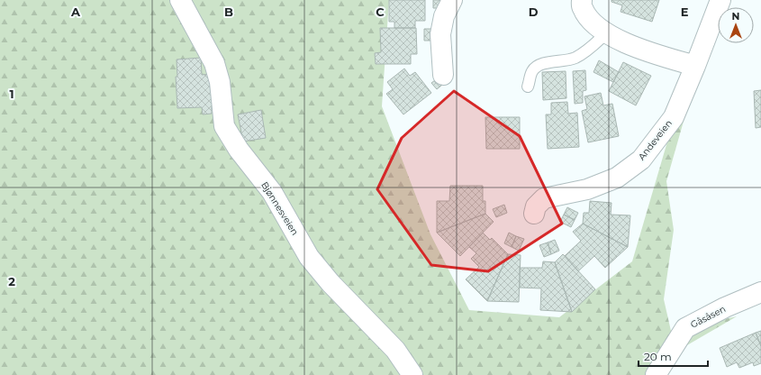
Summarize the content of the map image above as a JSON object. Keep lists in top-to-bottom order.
{
  "streets": {
    "street": ["Andeveien", "Bjønnesveien", "Gåsåsen"]
  },
  "scale_bar": "20 m",
  "north": "top",
  "grid": {
    "columns": [
      "A",
      "B",
      "C",
      "D",
      "E"
    ],
    "rows": ["1", "2"]
  }
}
